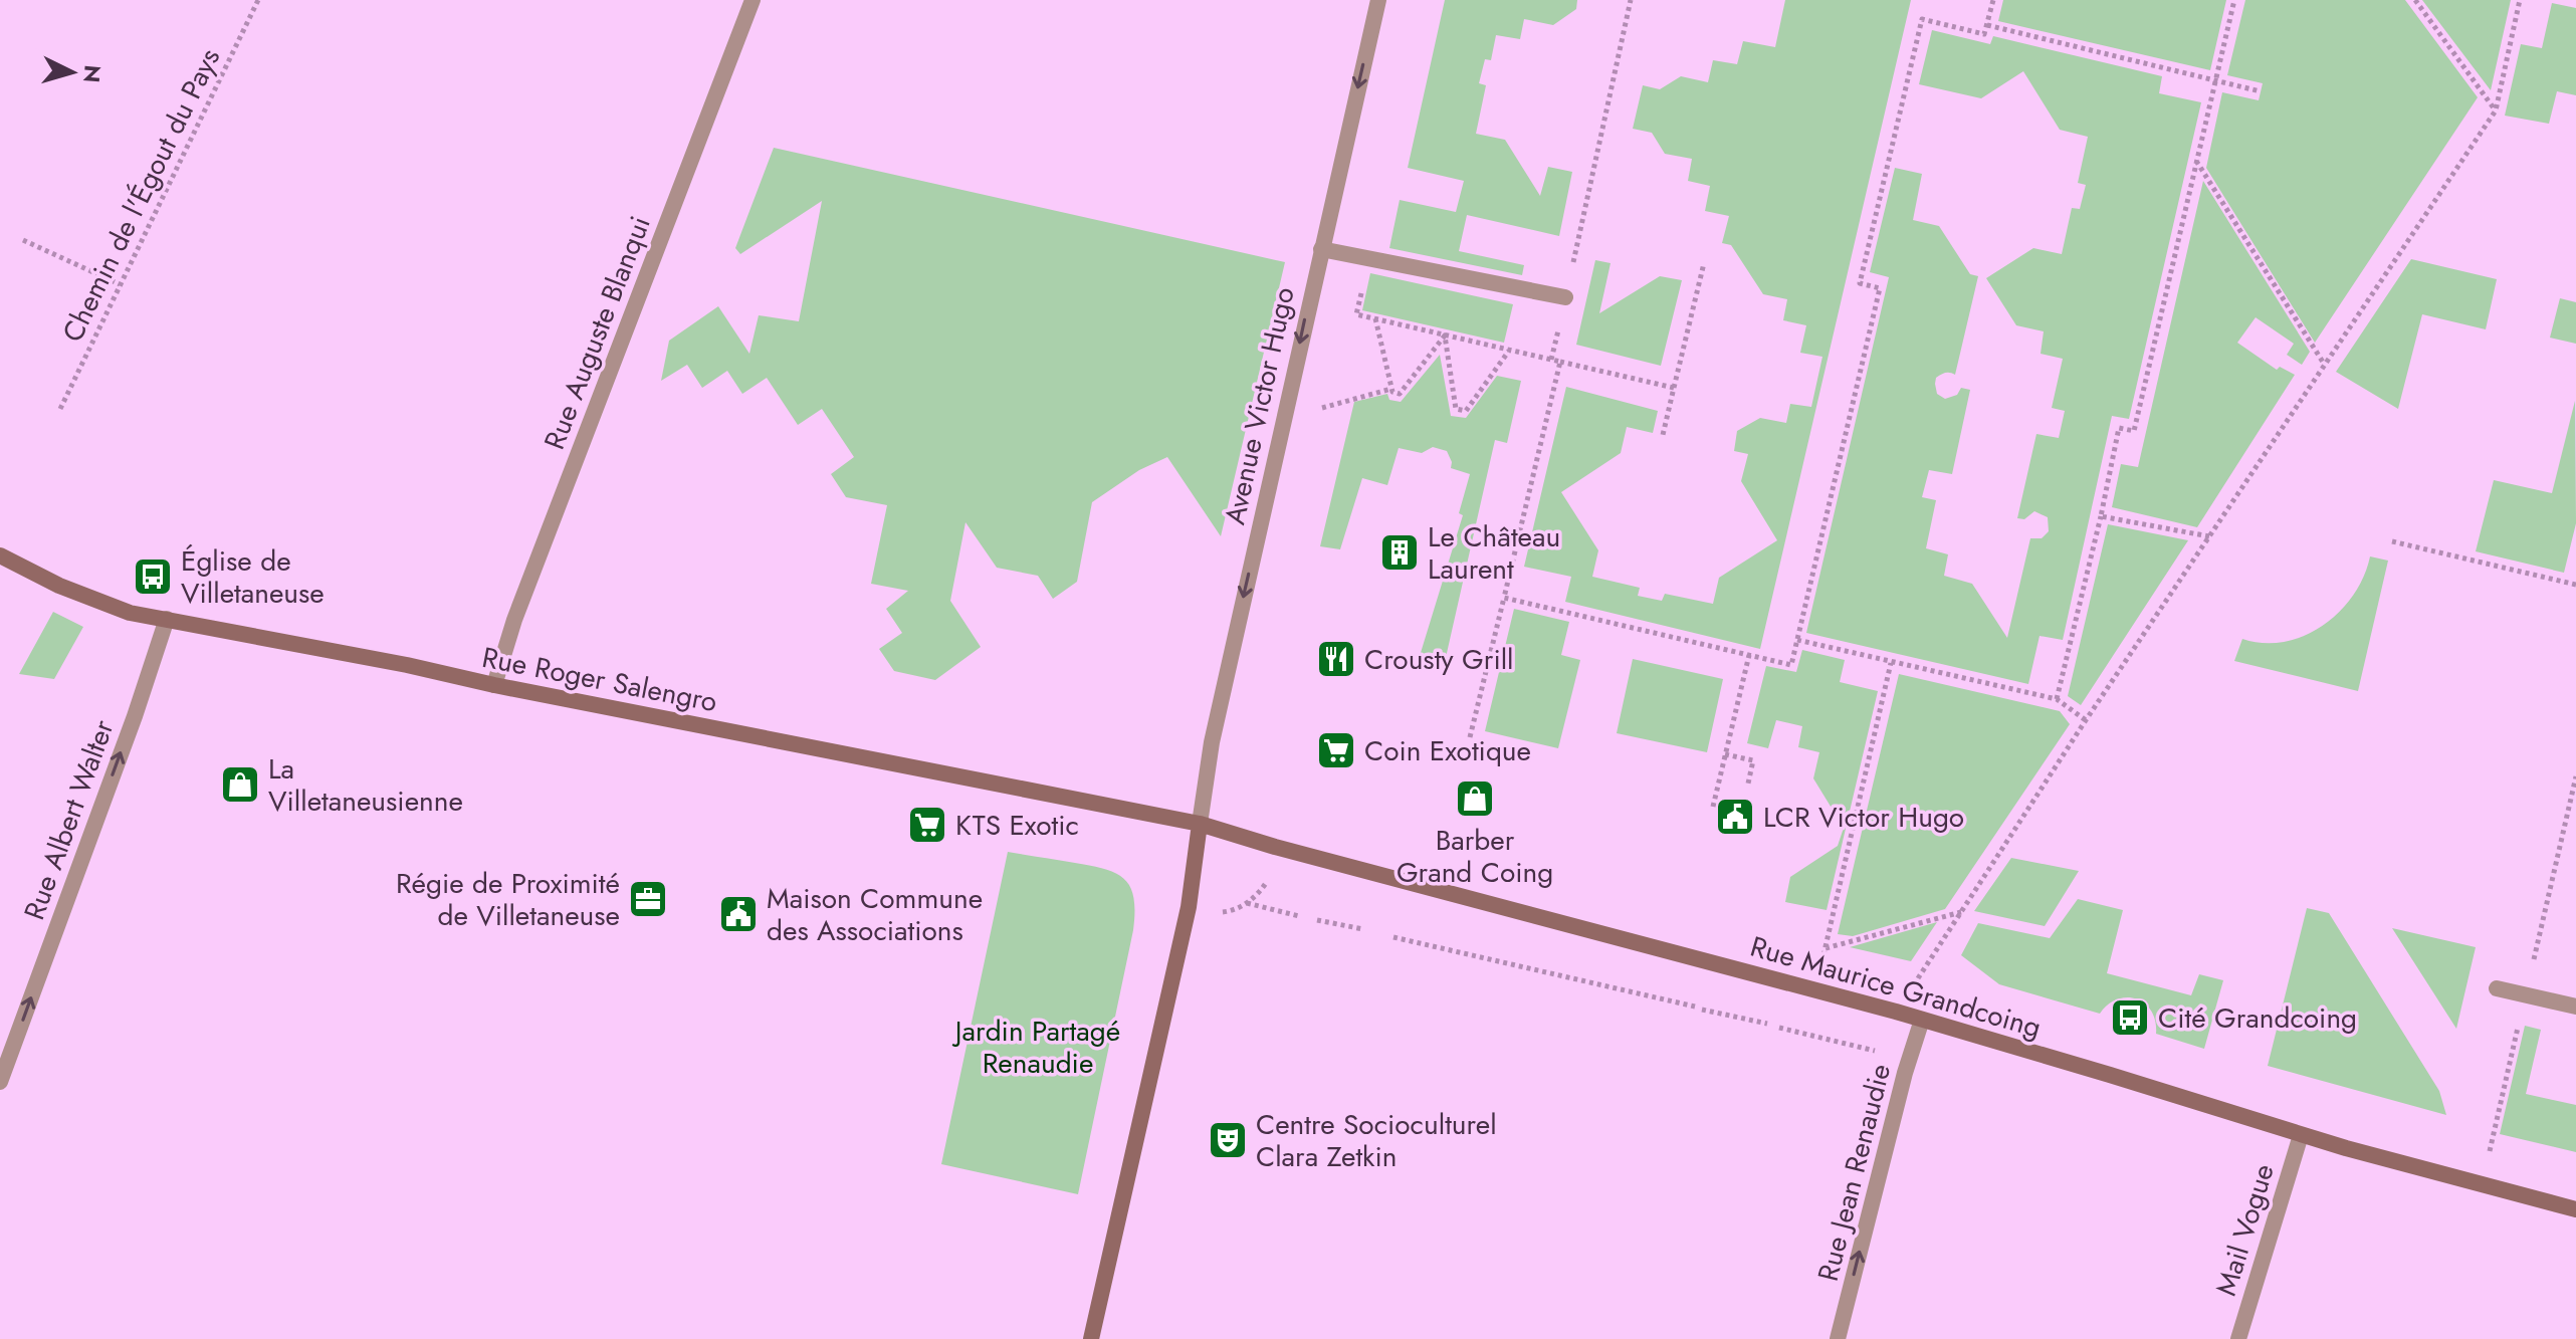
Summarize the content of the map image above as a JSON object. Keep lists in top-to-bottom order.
{
  "streets": {
    "street": [
      "Rue Auguste Blanqui",
      "Avenue Victor Hugo",
      "Rue Roger Salengro",
      "Rue Albert Walter",
      "Rue Maurice Grandcoing",
      "Rue Jean Renaudie",
      "Mail Vogue"
    ],
    "path": ["Chemin de l'Égout du Pays"]
  },
  "crossings": [
    ["Rue Auguste Blanqui", "Rue Roger Salengro"],
    ["Avenue Victor Hugo", "Rue Roger Salengro"],
    ["Avenue Victor Hugo", "Rue Maurice Grandcoing"],
    ["Rue Roger Salengro", "Rue Albert Walter"],
    ["Rue Roger Salengro", "Rue Maurice Grandcoing"],
    ["Rue Maurice Grandcoing", "Rue Jean Renaudie"],
    ["Rue Maurice Grandcoing", "Mail Vogue"]
  ],
  "one_way": ["Avenue Victor Hugo", "Rue Albert Walter", "Rue Jean Renaudie"],
  "parks": ["Jardin Partagé Renaudie"],
  "places": {
    "building": ["Le Château Laurent"],
    "bus stop": ["Église de Villetaneuse", "Cité Grandcoing"],
    "restaurant": ["Crousty Grill"],
    "supermarket": ["Coin Exotique", "KTS Exotic"],
    "shop": ["La Villetaneusienne", "Barber Grand Coing"],
    "public building": ["LCR Victor Hugo", "Maison Commune des Associations"],
    "office": ["Régie de Proximité de Villetaneuse"],
    "theatre": ["Centre Socioculturel Clara Zetkin"]
  },
  "north": "right"
}
